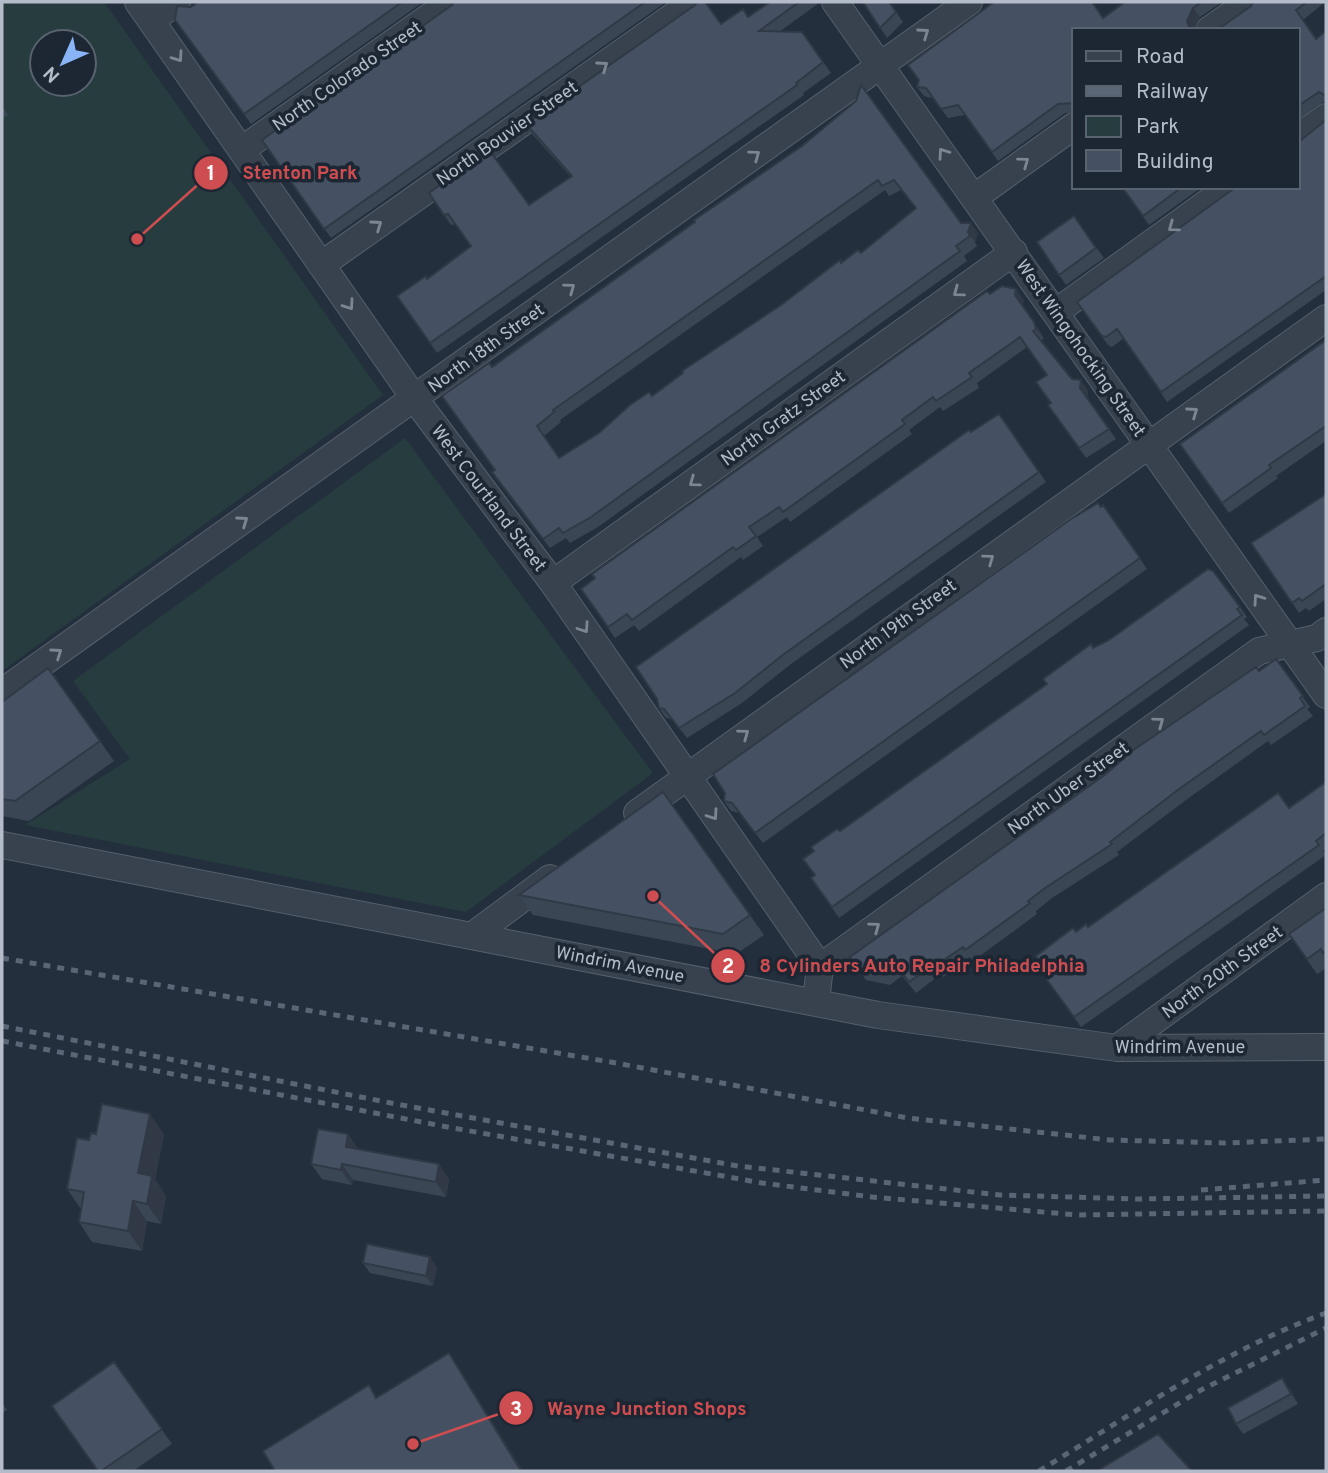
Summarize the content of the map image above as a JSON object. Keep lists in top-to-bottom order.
{
  "streets": {
    "street": [
      "North Colorado Street",
      "North Bouvier Street",
      "North 18th Street",
      "West Wingohocking Street",
      "North Gratz Street",
      "West Courtland Street",
      "North 19th Street",
      "North Uber Street",
      "Windrim Avenue",
      "North 20th Street"
    ]
  },
  "crossings": [
    ["North Colorado Street", "West Courtland Street"],
    ["North Bouvier Street", "West Courtland Street"],
    ["North 18th Street", "West Wingohocking Street"],
    ["North 18th Street", "West Courtland Street"],
    ["West Wingohocking Street", "North Gratz Street"],
    ["West Wingohocking Street", "North 19th Street"],
    ["West Wingohocking Street", "North Uber Street"],
    ["North Gratz Street", "West Courtland Street"],
    ["West Courtland Street", "North 19th Street"],
    ["West Courtland Street", "North Uber Street"],
    ["Windrim Avenue", "North 20th Street"]
  ],
  "one_way": [
    "North Bouvier Street",
    "North 18th Street",
    "West Wingohocking Street",
    "North Gratz Street",
    "West Courtland Street",
    "North 19th Street",
    "North Uber Street"
  ],
  "places": ["Stenton Park", "8 Cylinders Auto Repair Philadelphia", "Wayne Junction Shops"],
  "legend": [
    "Road",
    "Railway",
    "Park",
    "Building"
  ],
  "north": "bottom left"
}
